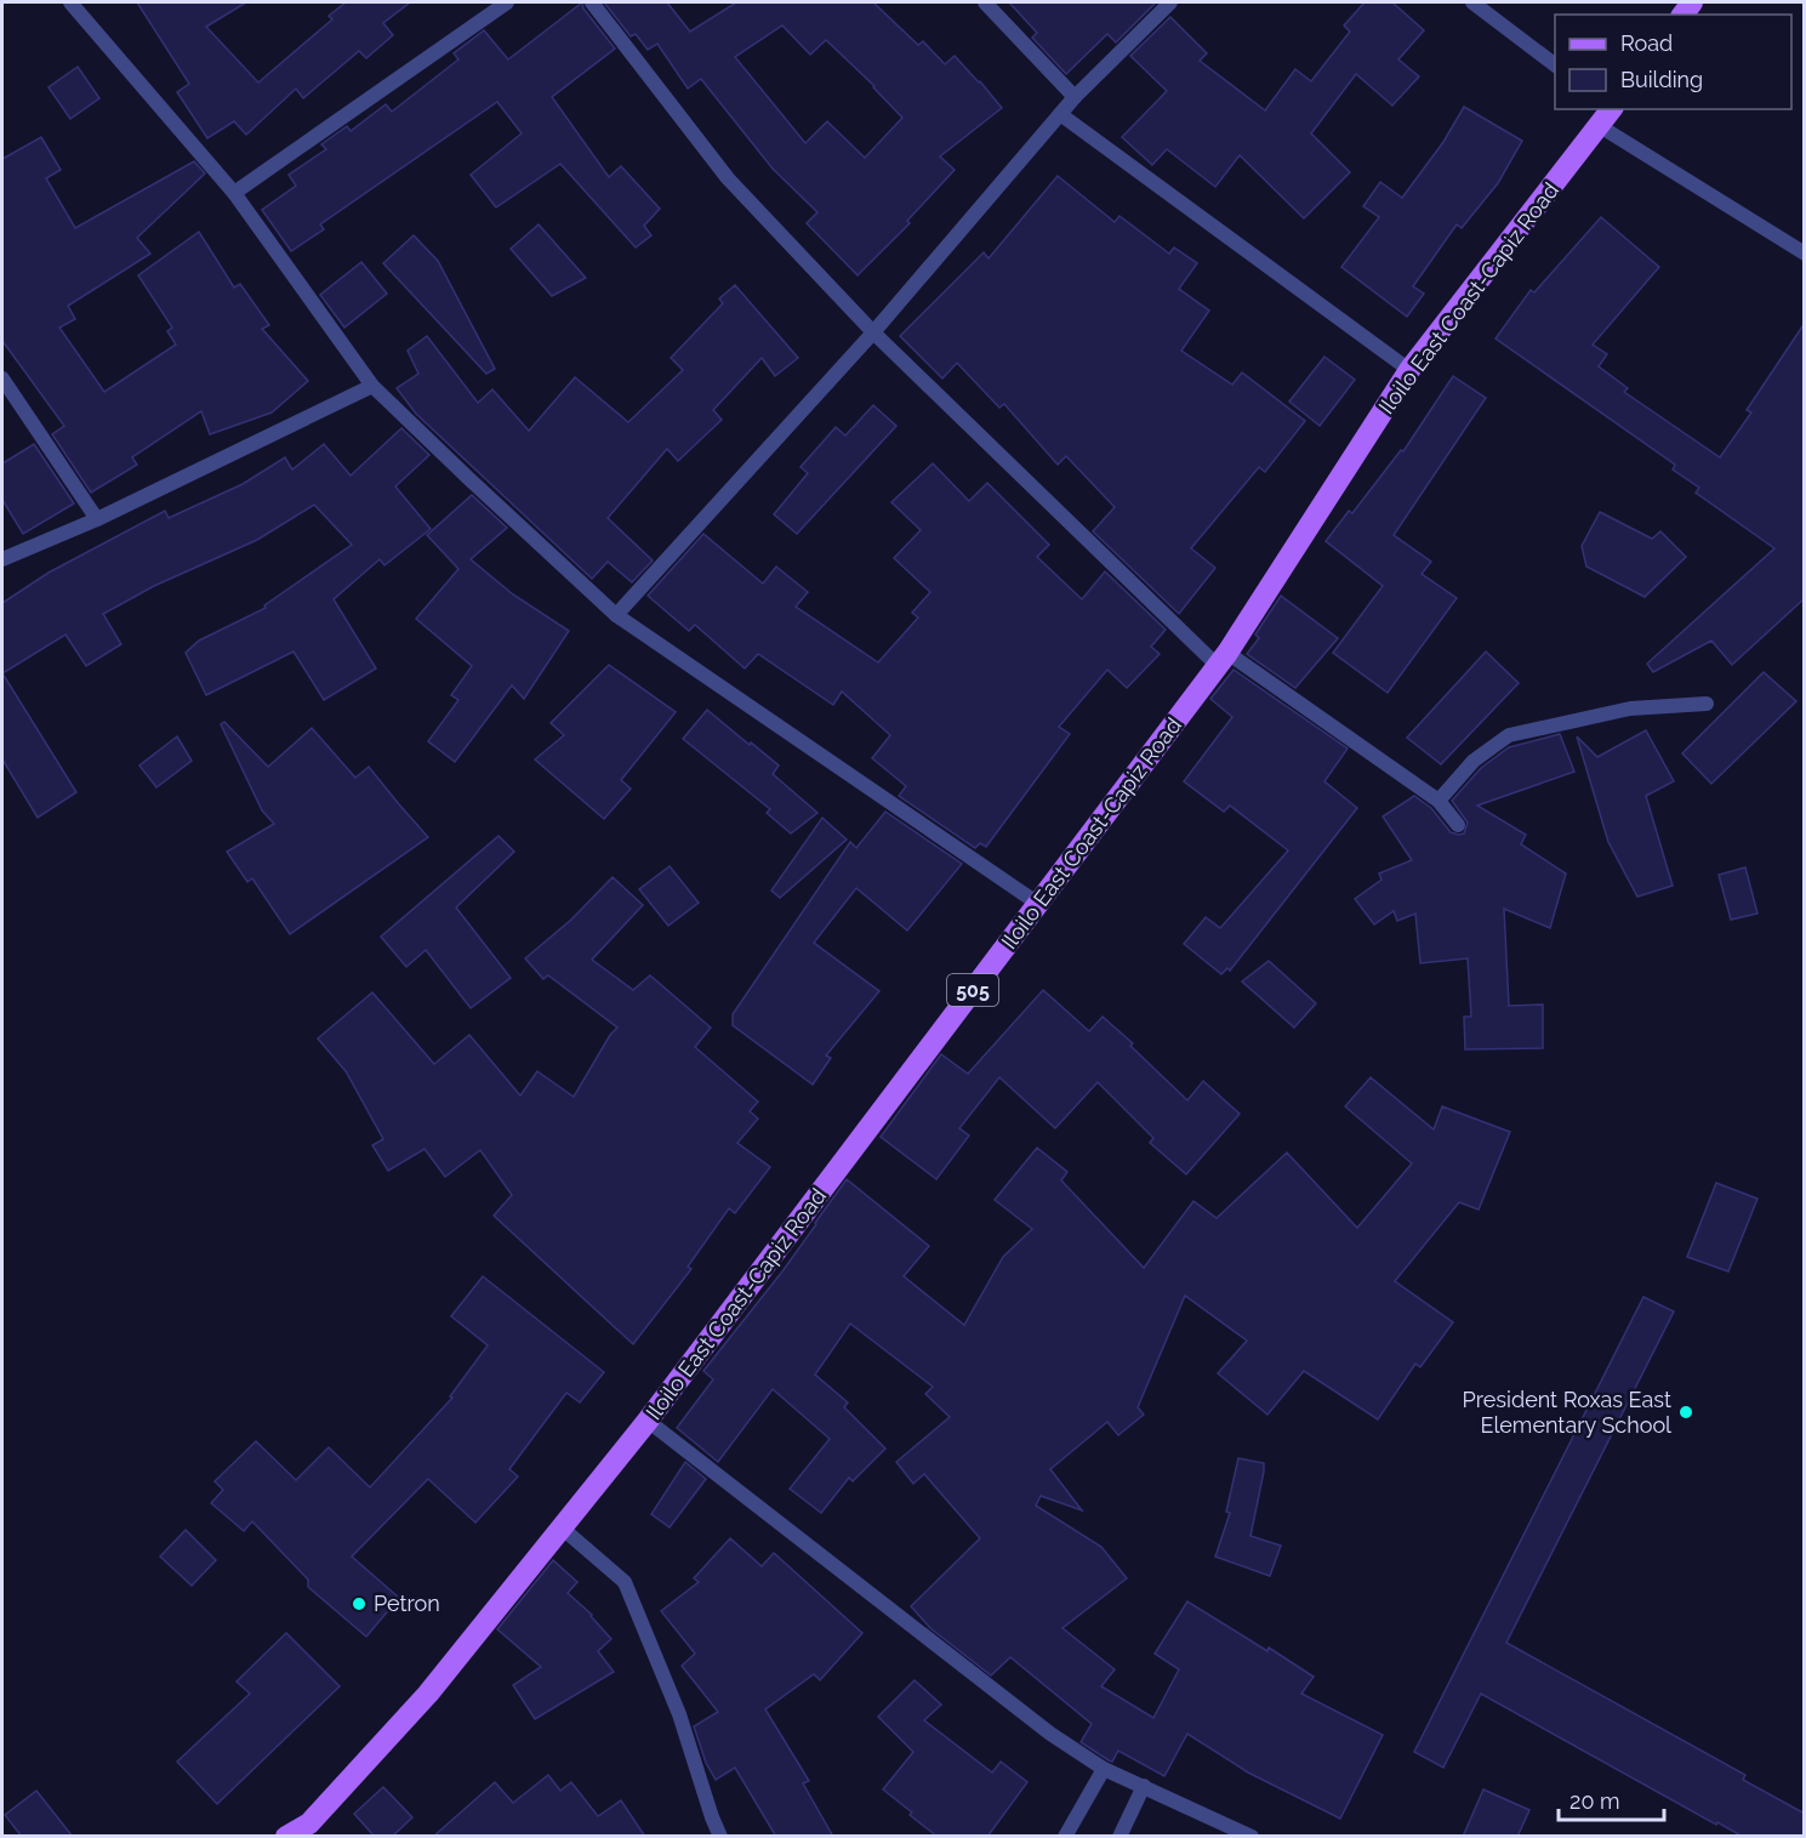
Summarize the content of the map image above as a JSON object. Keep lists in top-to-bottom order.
{
  "streets": {
    "main road": ["Iloilo East Coast-Capiz Road", "505"]
  },
  "places": ["President Roxas East Elementary School", "Petron"],
  "legend": ["Road", "Building"],
  "scale_bar": "20 m"
}
